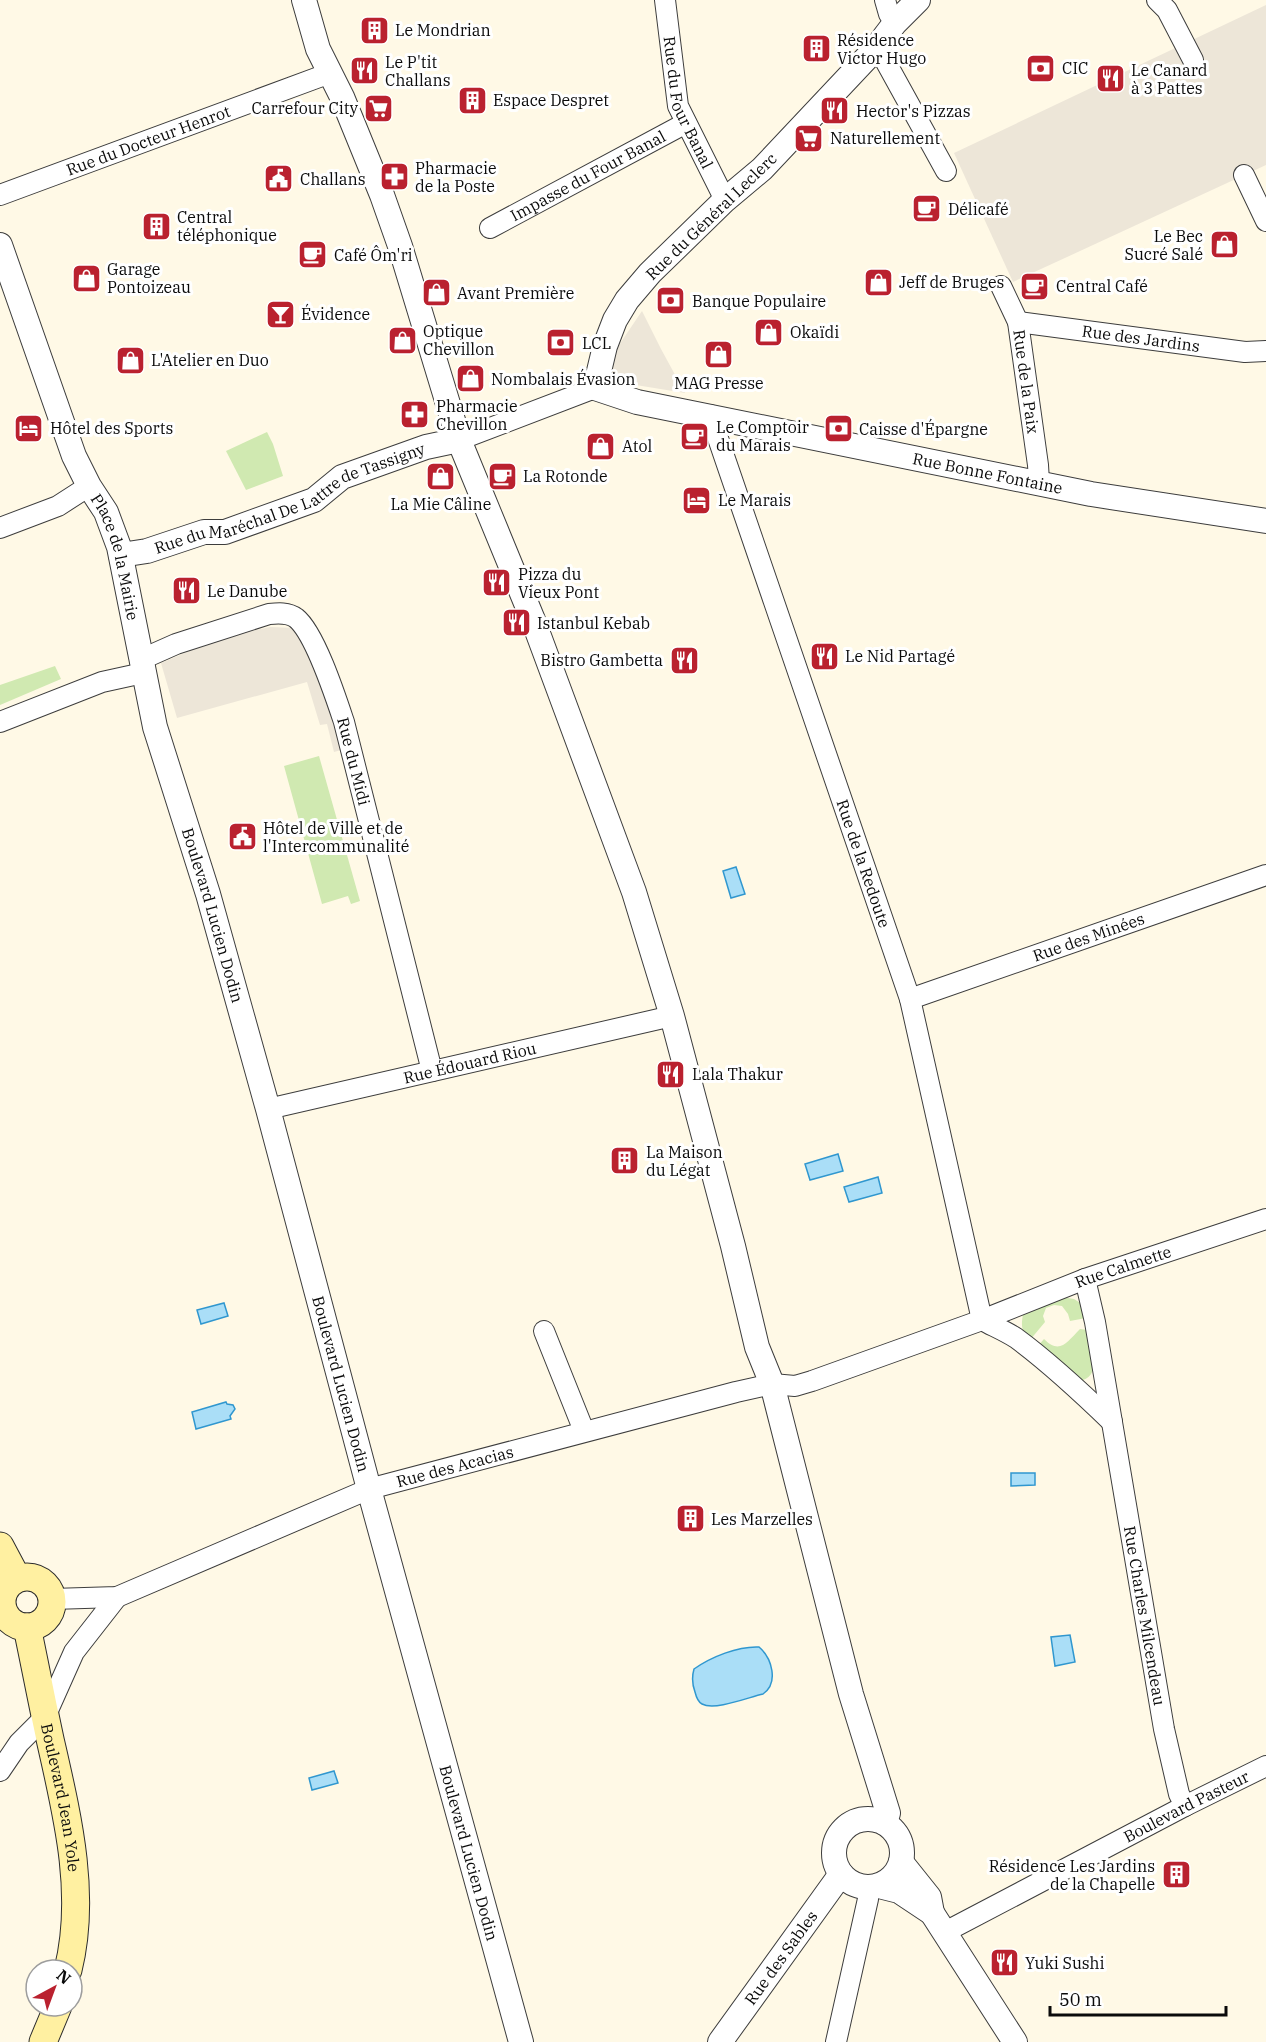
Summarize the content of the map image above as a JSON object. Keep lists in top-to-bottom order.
{
  "streets": {
    "main road": ["Boulevard Jean Yole"],
    "street": [
      "Rue du Four Banal",
      "Rue du Docteur Henrot",
      "Impasse du Four Banal",
      "Rue du Général Leclerc",
      "Rue des Jardins",
      "Rue de la Paix",
      "Rue Bonne Fontaine",
      "Rue du Maréchal De Lattre de Tassigny",
      "Place de la Mairie",
      "Rue du Midi",
      "Rue de la Redoute",
      "Boulevard Lucien Dodin",
      "Rue des Minées",
      "Rue Édouard Riou",
      "Rue Calmette",
      "Rue des Acacias",
      "Rue Charles Milcendeau",
      "Boulevard Pasteur",
      "Rue des Sables"
    ]
  },
  "crossings": [
    ["Rue du Four Banal", "Impasse du Four Banal"],
    ["Rue du Four Banal", "Rue du Général Leclerc"],
    ["Rue du Général Leclerc", "Rue Bonne Fontaine"],
    ["Rue des Jardins", "Rue de la Paix"],
    ["Rue de la Paix", "Rue Bonne Fontaine"],
    ["Rue Bonne Fontaine", "Rue de la Redoute"],
    ["Rue du Maréchal De Lattre de Tassigny", "Place de la Mairie"],
    ["Place de la Mairie", "Rue du Midi"],
    ["Place de la Mairie", "Boulevard Lucien Dodin"],
    ["Rue du Midi", "Boulevard Lucien Dodin"],
    ["Rue du Midi", "Rue Édouard Riou"],
    ["Rue de la Redoute", "Rue des Minées"],
    ["Rue de la Redoute", "Rue Calmette"],
    ["Boulevard Lucien Dodin", "Rue Édouard Riou"],
    ["Boulevard Lucien Dodin", "Rue des Acacias"],
    ["Rue Calmette", "Rue Charles Milcendeau"],
    ["Rue des Acacias", "Boulevard Jean Yole"],
    ["Rue Charles Milcendeau", "Boulevard Pasteur"]
  ],
  "places": {
    "building": [
      "Le Mondrian",
      "Résidence Victor Hugo",
      "Espace Despret",
      "Central téléphonique",
      "La Maison du Légat",
      "Les Marzelles",
      "Résidence Les Jardins de la Chapelle"
    ],
    "bank": [
      "CIC",
      "Banque Populaire",
      "LCL",
      "Caisse d'Épargne"
    ],
    "restaurant": [
      "Le P'tit Challans",
      "Le Canard à 3 Pattes",
      "Hector's Pizzas",
      "Pizza du Vieux Pont",
      "Le Danube",
      "Istanbul Kebab",
      "Le Nid Partagé",
      "Bistro Gambetta",
      "Lala Thakur",
      "Yuki Sushi"
    ],
    "supermarket": ["Carrefour City", "Naturellement"],
    "pharmacy": ["Pharmacie de la Poste", "Pharmacie Chevillon"],
    "public building": ["Challans", "Hôtel de Ville et de l'Intercommunalité"],
    "cafe": [
      "Délicafé",
      "Café Ôm'ri",
      "Central Café",
      "Le Comptoir du Marais",
      "La Rotonde"
    ],
    "shop": [
      "Le Bec Sucré Salé",
      "Garage Pontoizeau",
      "Jeff de Bruges",
      "Avant Première",
      "Okaïdi",
      "Optique Chevillon",
      "MAG Presse",
      "L'Atelier en Duo",
      "Nombalais Évasion",
      "Atol",
      "La Mie Câline"
    ],
    "bar": ["Évidence"],
    "hotel": ["Hôtel des Sports", "Le Marais"]
  },
  "scale_bar": "50 m",
  "north": "top right"
}
